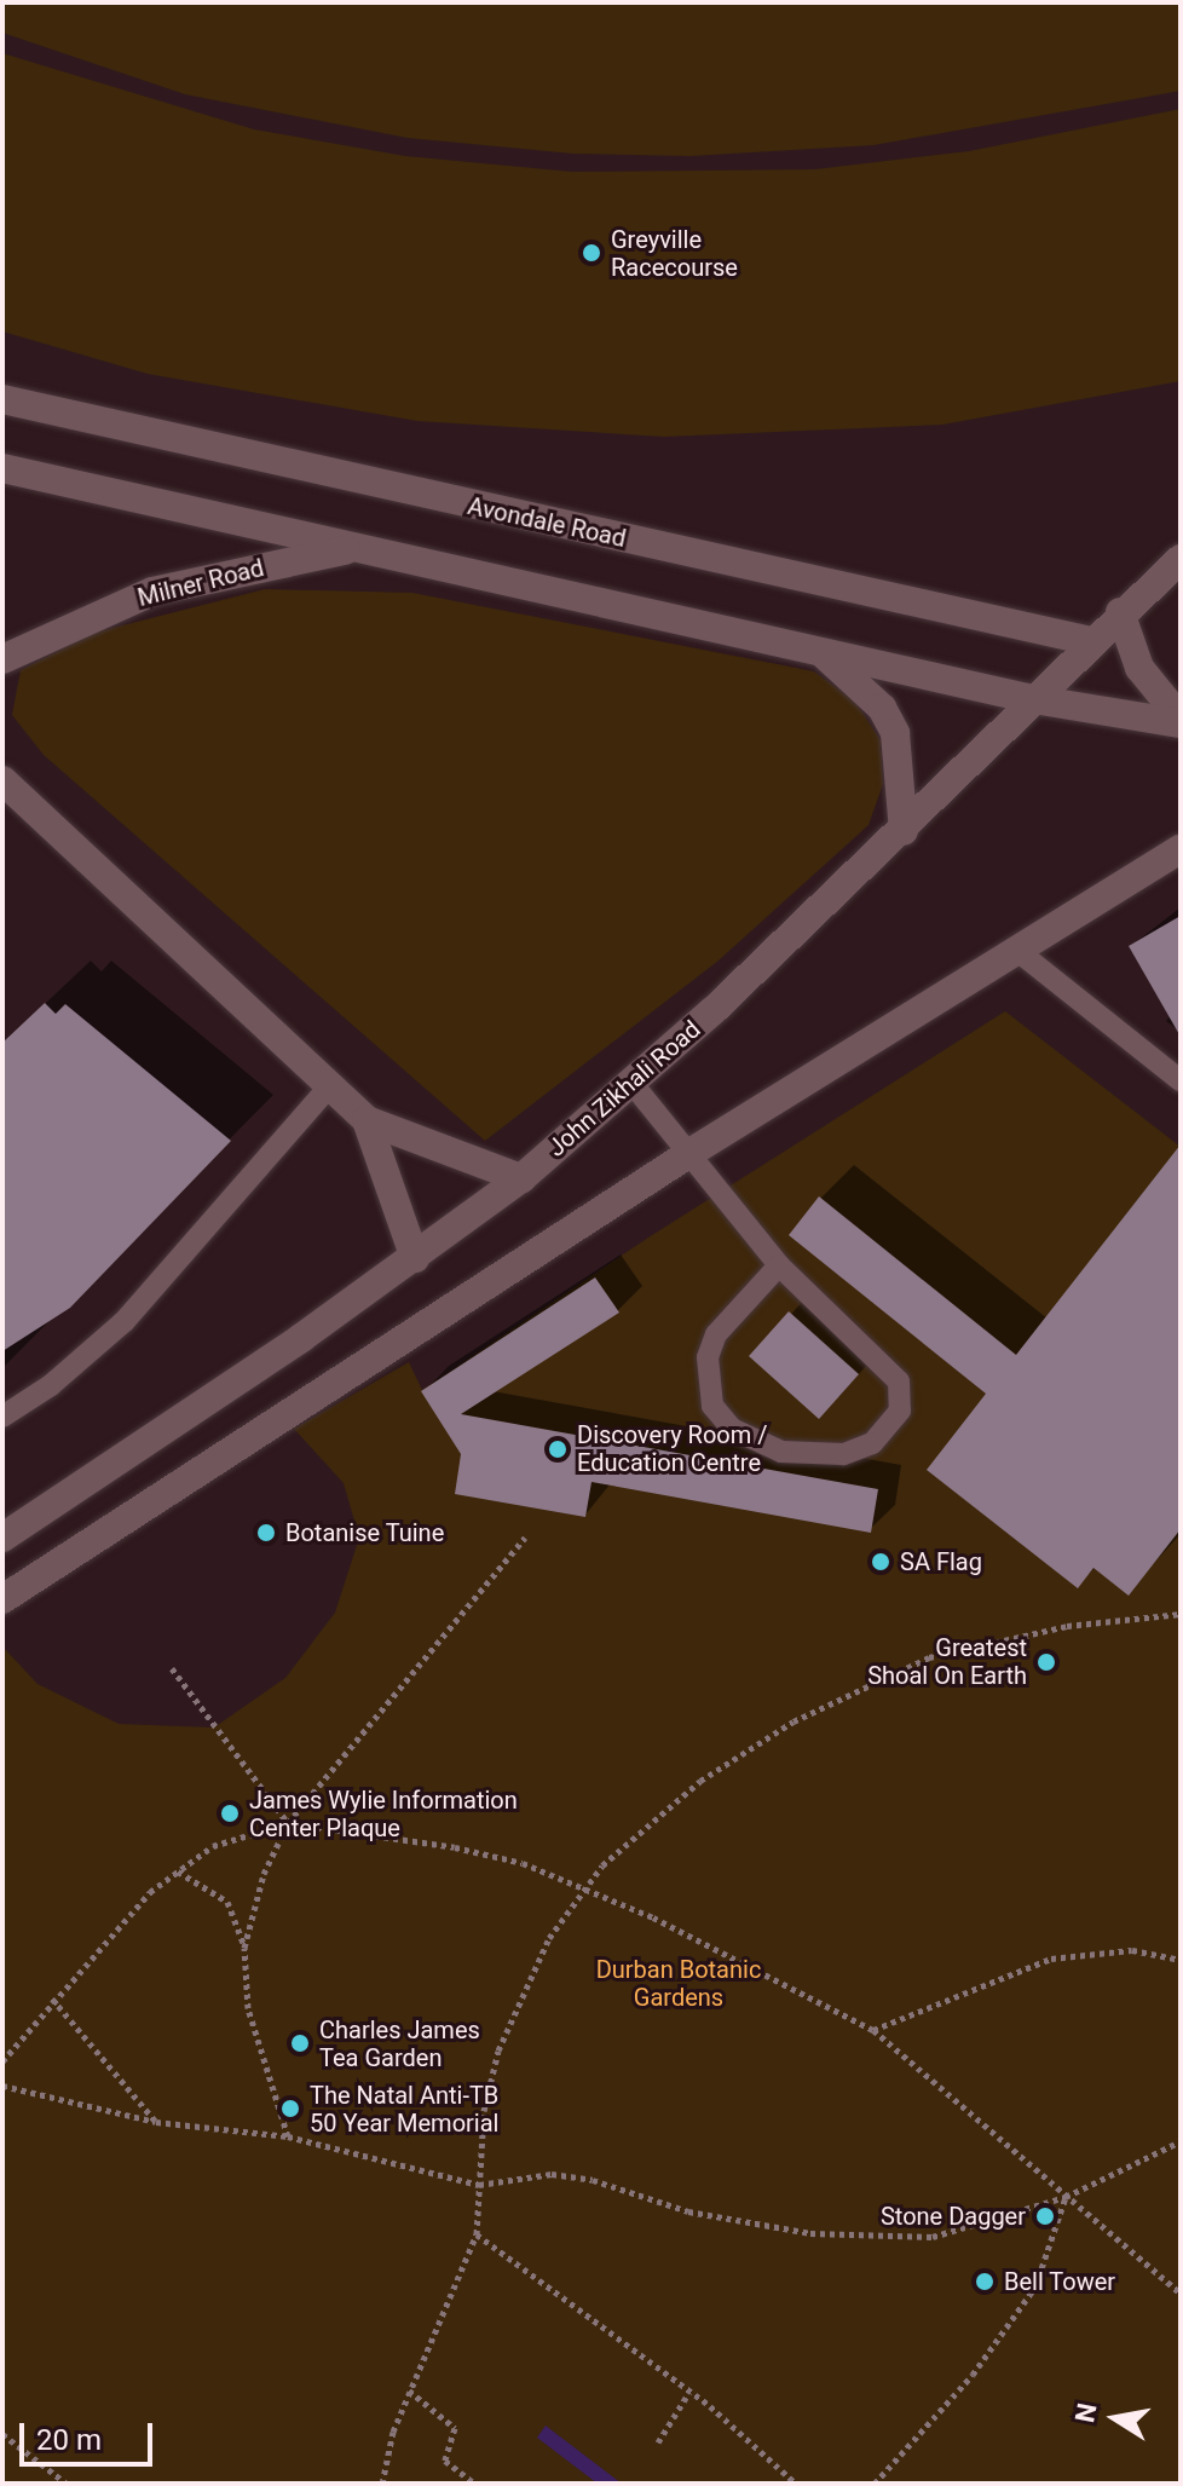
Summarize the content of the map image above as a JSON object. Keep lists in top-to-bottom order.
{
  "streets": {
    "main road": ["Avondale Road", "Milner Road", "John Zikhali Road"]
  },
  "crossings": [
    ["Avondale Road", "John Zikhali Road"]
  ],
  "parks": ["Durban Botanic Gardens"],
  "places": [
    "Greyville Racecourse",
    "Discovery Room / Education Centre",
    "Botanise Tuine",
    "SA Flag",
    "Greatest Shoal On Earth",
    "James Wylie Information Center Plaque",
    "Charles James Tea Garden",
    "The Natal Anti-TB 50 Year Memorial",
    "Stone Dagger",
    "Bell Tower"
  ],
  "scale_bar": "20 m",
  "north": "left"
}
